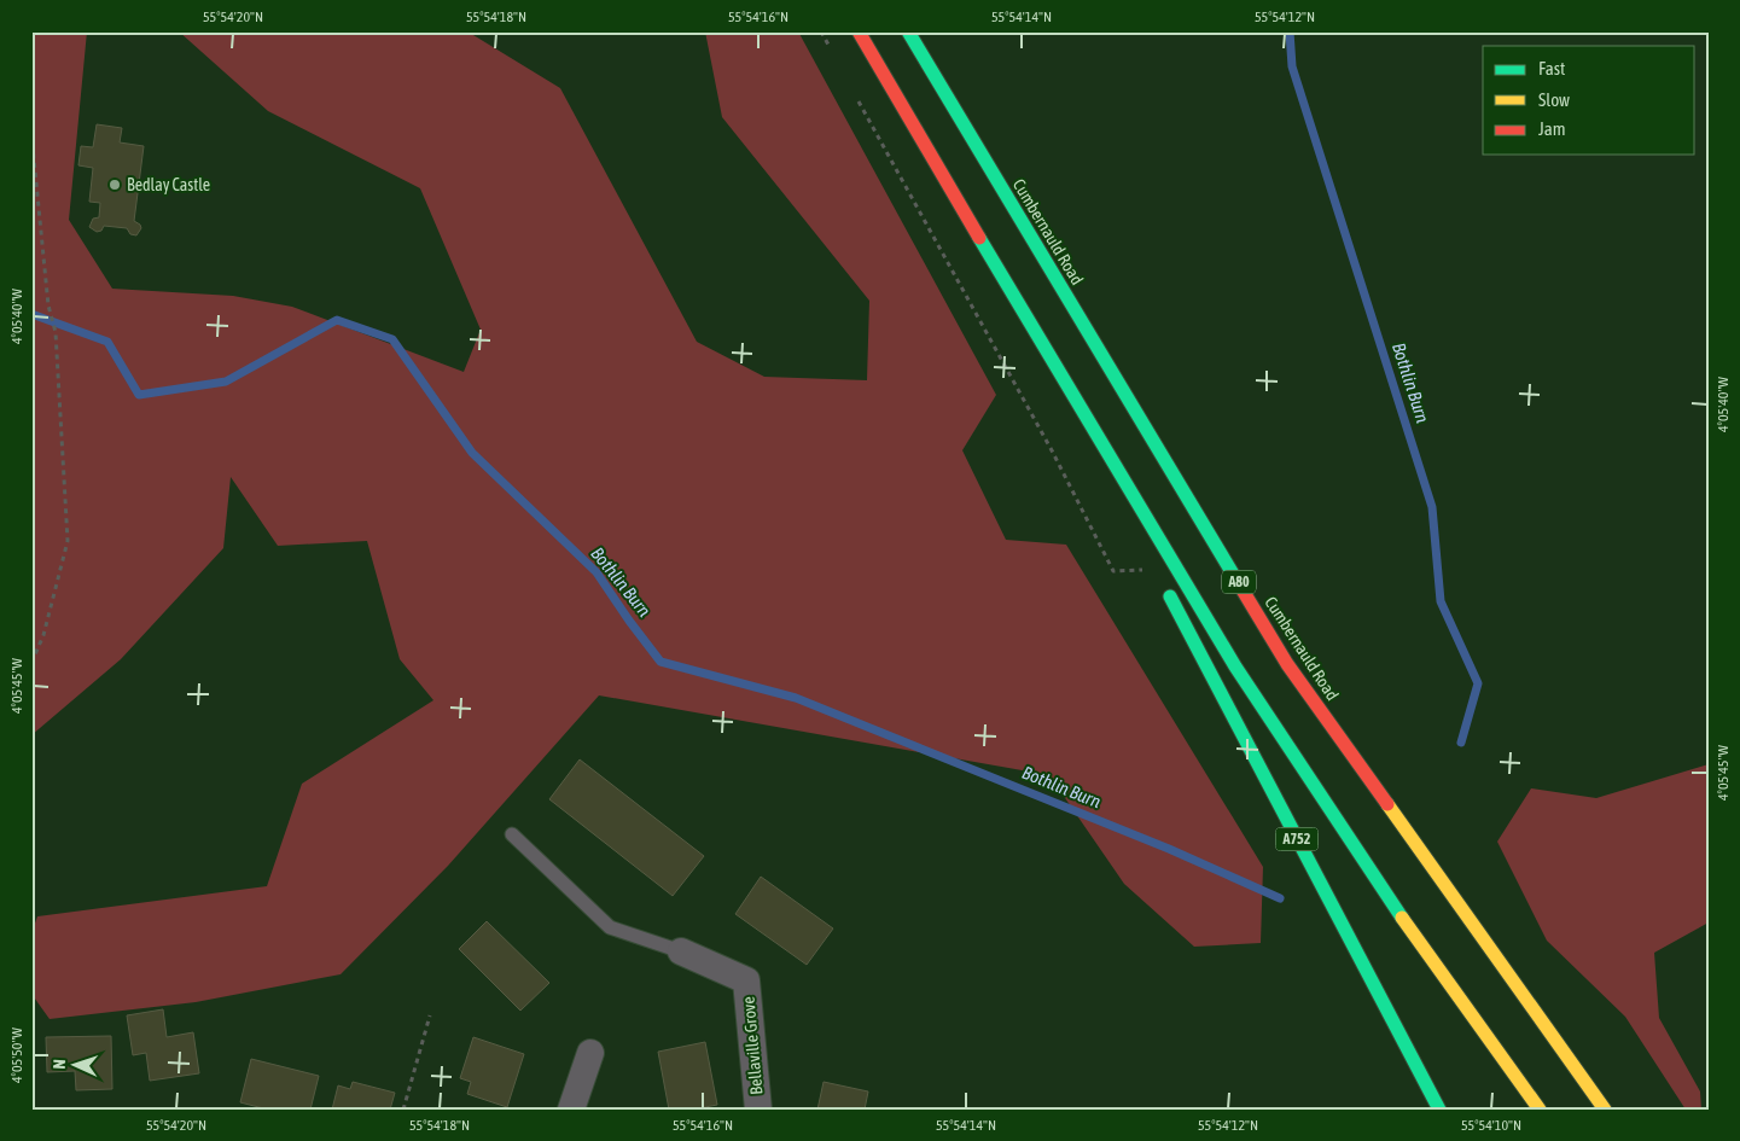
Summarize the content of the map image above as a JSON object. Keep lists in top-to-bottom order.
{
  "streets": {
    "main road": ["Cumbernauld Road", "A80", "A752"],
    "street": ["Bellaville Grove"]
  },
  "water": ["Bothlin Burn"],
  "places": ["Bedlay Castle"],
  "legend": ["Fast", "Slow", "Jam"],
  "north": "left",
  "coordinates": [
    "55°54'20\"N",
    "55°54'18\"N",
    "55°54'16\"N",
    "55°54'14\"N",
    "55°54'12\"N",
    "4°05'40\"W",
    "4°05'45\"W",
    "4°05'50\"W",
    "55°54'10\"N"
  ]
}
